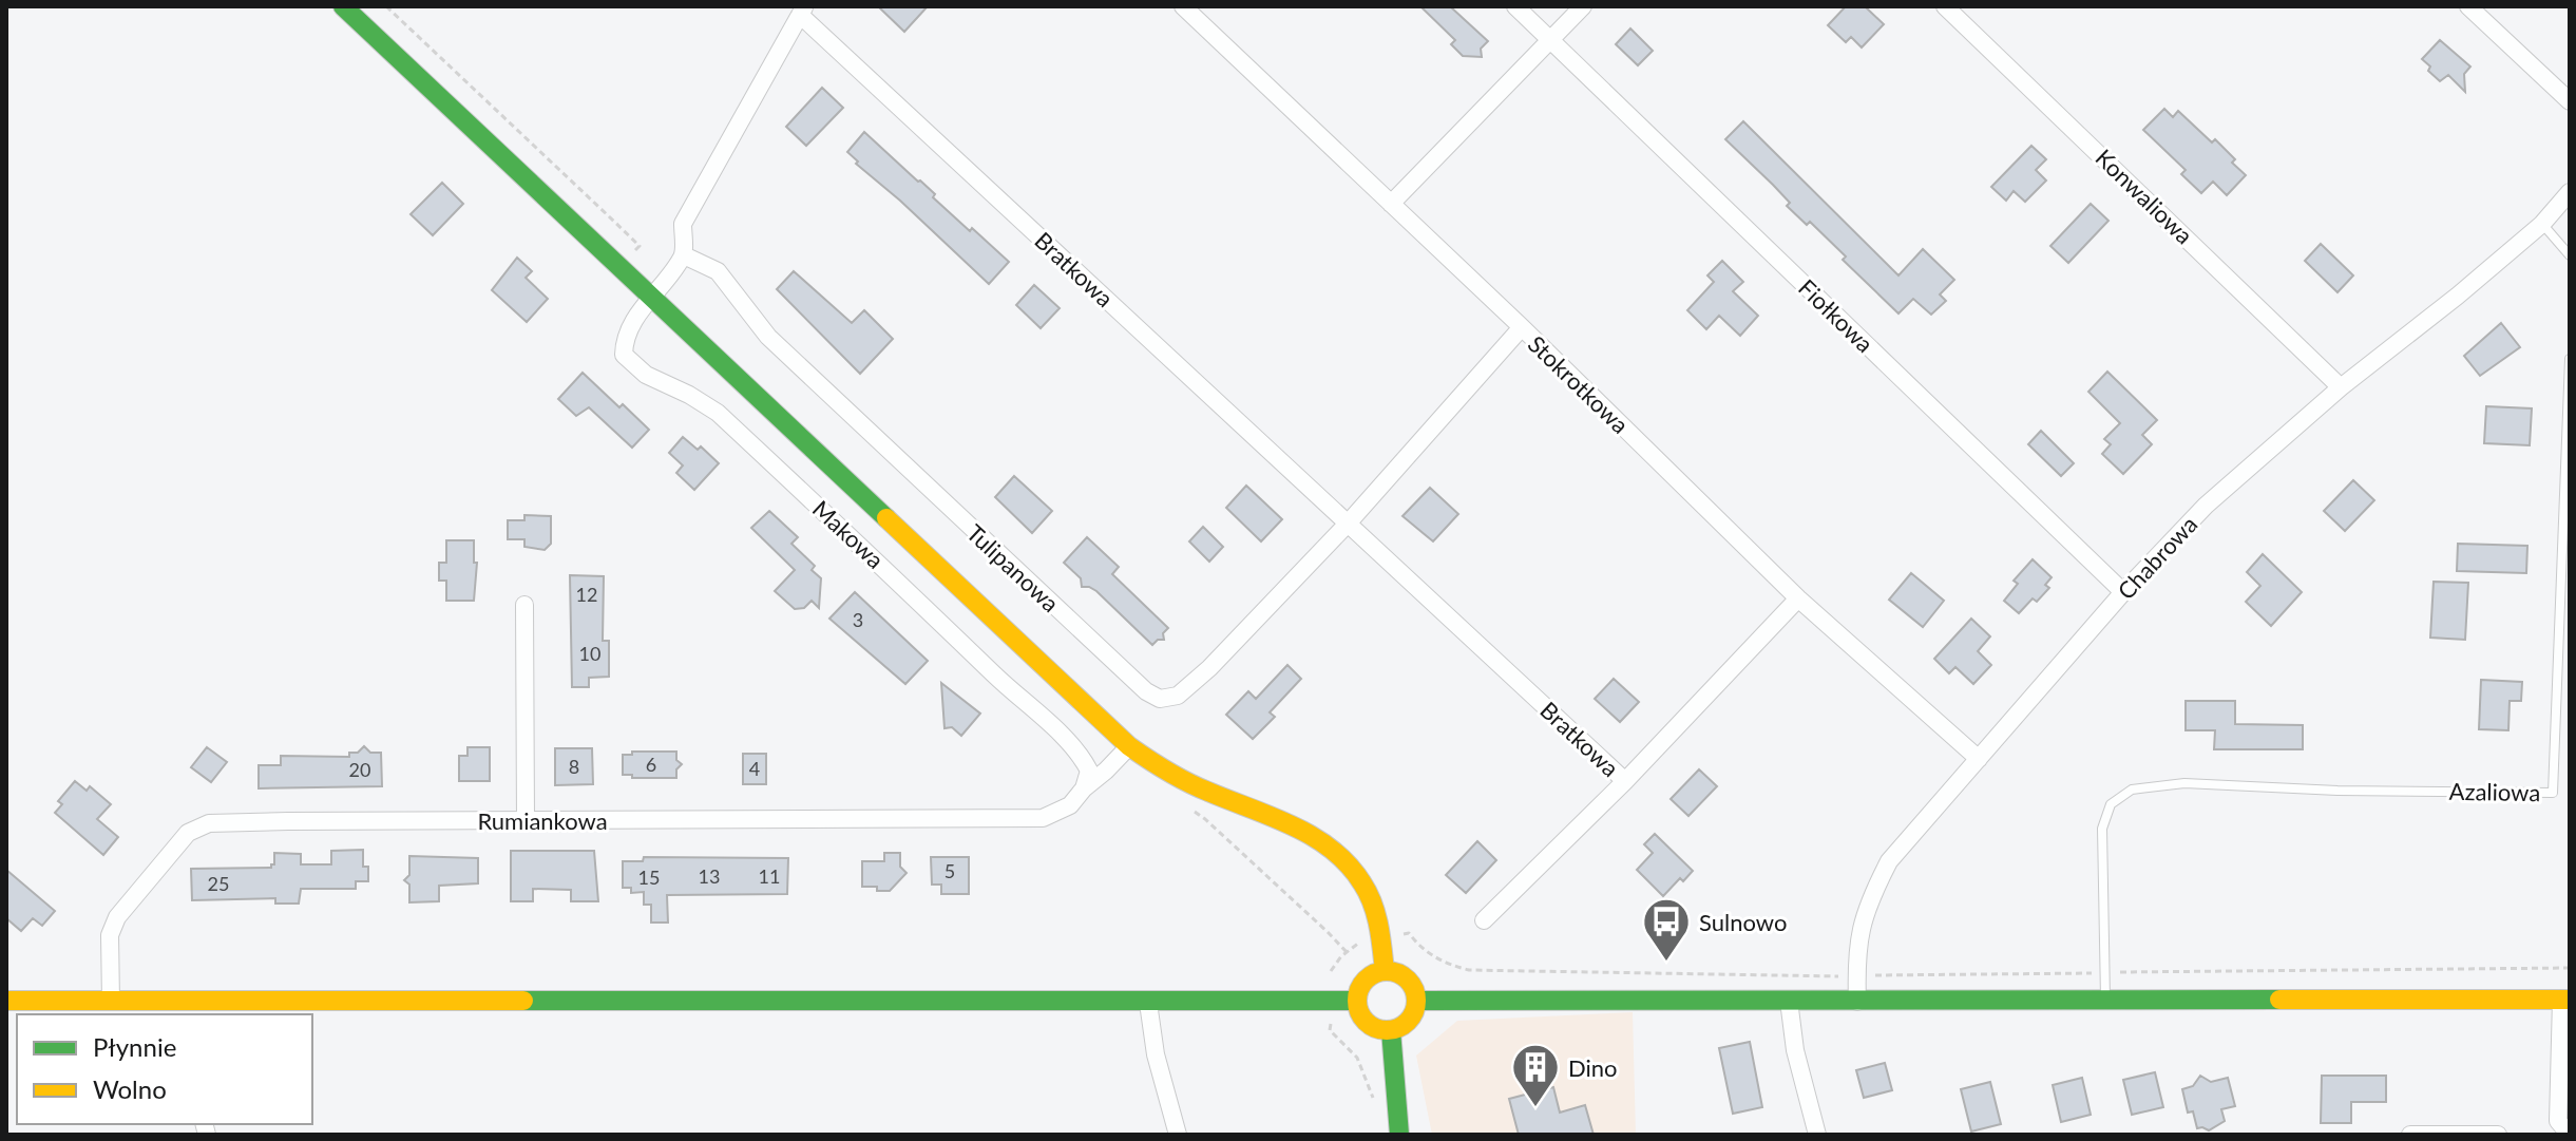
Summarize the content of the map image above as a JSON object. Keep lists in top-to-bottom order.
{
  "streets": {
    "street": [
      "Konwaliowa",
      "Bratkowa",
      "Fiołkowa",
      "Stokrotkowa",
      "Makowa",
      "Chabrowa",
      "Tulipanowa",
      "Rumiankowa"
    ],
    "lane": ["Azaliowa"]
  },
  "crossings": [
    ["Konwaliowa", "Chabrowa"],
    ["Bratkowa", "Tulipanowa"],
    ["Fiołkowa", "Chabrowa"],
    ["Stokrotkowa", "Chabrowa"],
    ["Makowa", "Rumiankowa"]
  ],
  "places": {
    "bus stop": ["Sulnowo"],
    "building": ["Dino"]
  },
  "house_numbers": [
    "12",
    "3",
    "10",
    "6",
    "8",
    "4",
    "20",
    "5",
    "13",
    "11",
    "15",
    "25"
  ],
  "legend": ["Płynnie", "Wolno"]
}
